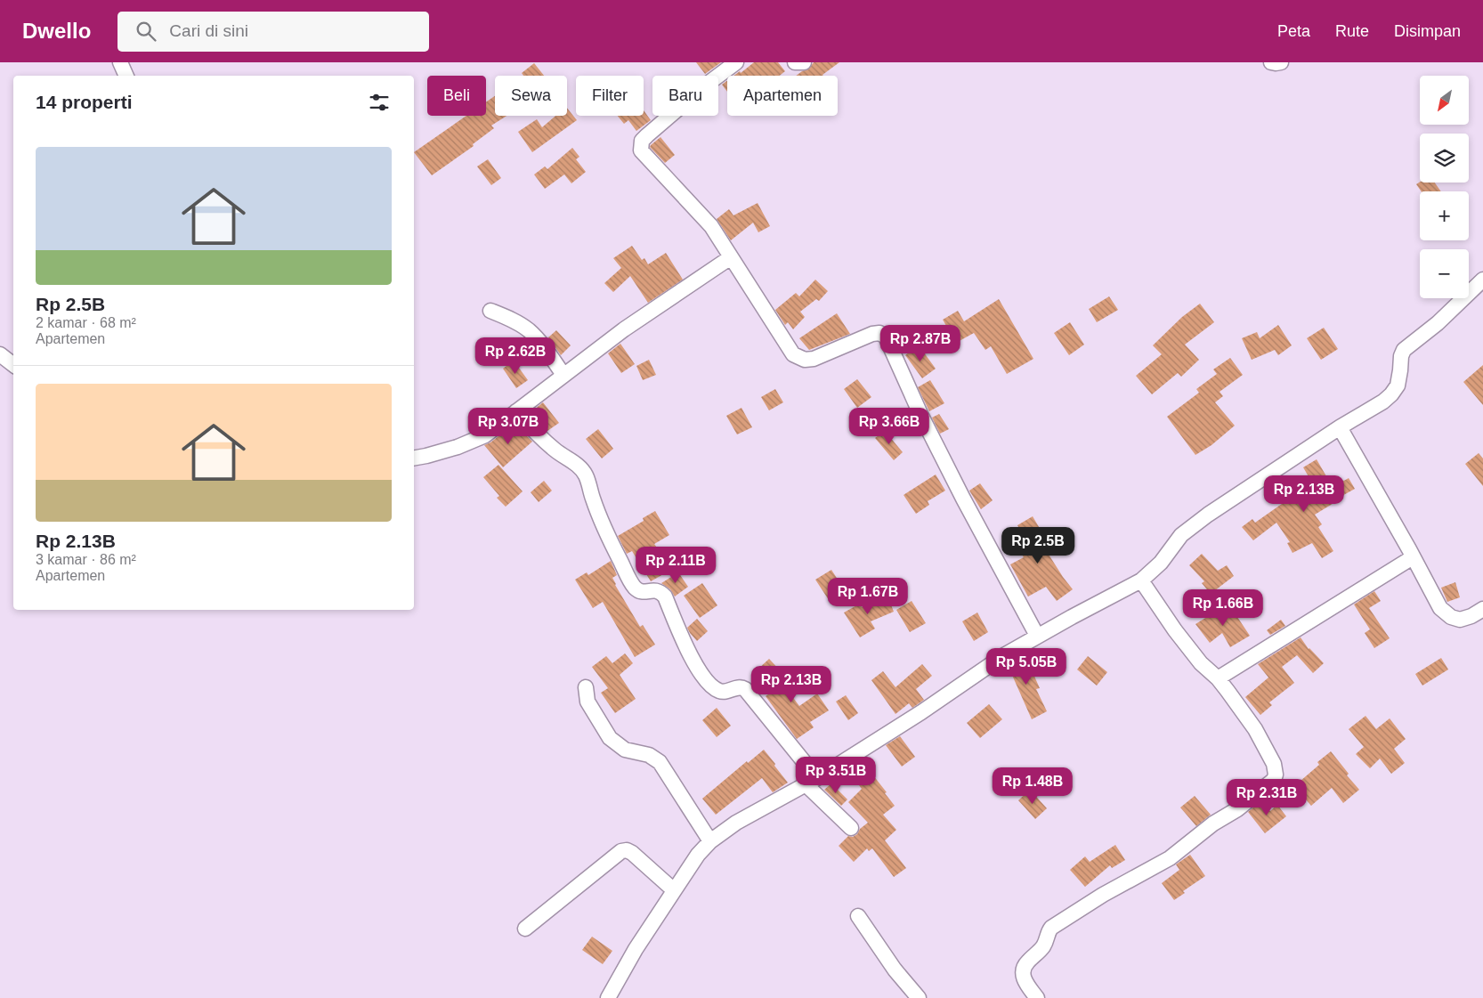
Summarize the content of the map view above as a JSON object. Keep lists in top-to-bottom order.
{
  "north": "bottom left",
  "page": {
    "header": "Dwello",
    "search": "Cari di sini",
    "nav": ["Peta", "Rute", "Disimpan"],
    "map_buttons": ["+", "−"],
    "chip": [
      "Beli",
      "Sewa",
      "Filter",
      "Baru",
      "Apartemen"
    ],
    "heading": "14 properti",
    "list": [
      {
        "name": "Rp 2.5B",
        "note": "2 kamar · 68 m² · Apartemen"
      },
      {
        "name": "Rp 2.13B",
        "note": "3 kamar · 86 m² · Apartemen"
      }
    ],
    "price": [
      "Rp 2.87B",
      "Rp 2.62B",
      "Rp 3.07B",
      "Rp 3.66B",
      "Rp 2.13B",
      "Rp 2.5B",
      "Rp 2.11B",
      "Rp 1.67B",
      "Rp 1.66B",
      "Rp 5.05B",
      "Rp 2.13B",
      "Rp 3.51B",
      "Rp 1.48B",
      "Rp 2.31B"
    ]
  }
}
